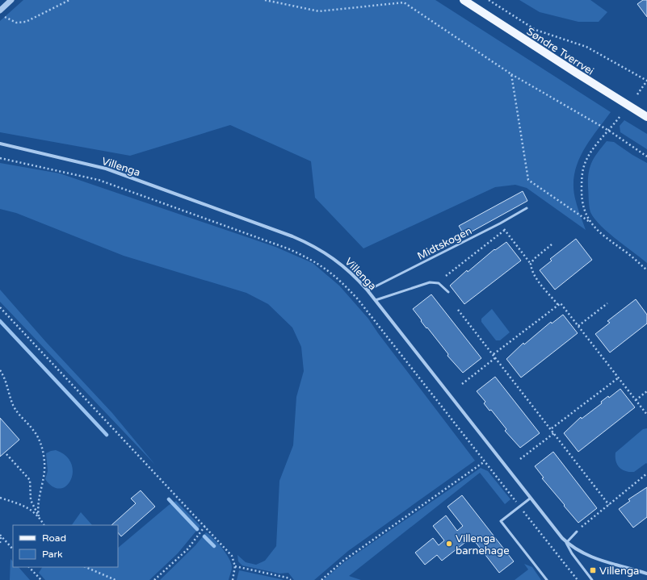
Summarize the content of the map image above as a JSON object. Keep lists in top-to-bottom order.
{
  "streets": {
    "main road": ["Søndre Tverrvei"],
    "street": ["Villenga"],
    "lane": ["Midtskogen"]
  },
  "crossings": [
    ["Villenga", "Midtskogen"]
  ],
  "places": {
    "other": ["Villenga barnehage"],
    "transit": ["Villenga"]
  },
  "legend": ["Road", "Park"]
}
